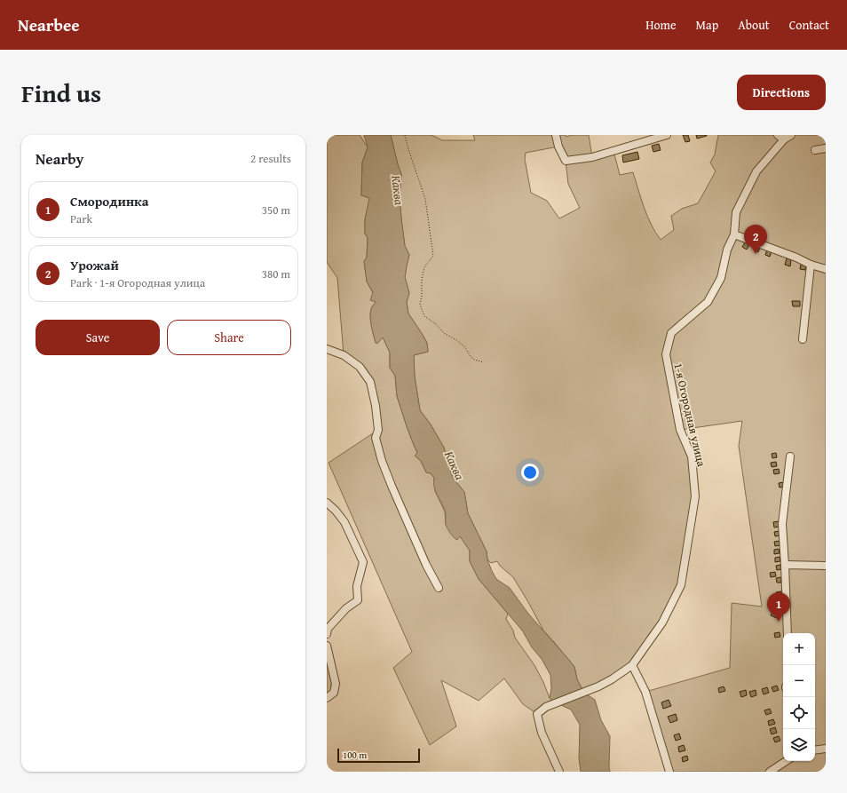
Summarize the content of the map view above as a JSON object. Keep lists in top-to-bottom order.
{
  "streets": {
    "street": ["1-я Огородная улица"]
  },
  "water": ["Каква"],
  "scale_bar": "100 m",
  "page": {
    "header": "Nearbee",
    "nav": [
      "Home",
      "Map",
      "About",
      "Contact"
    ],
    "title": "Find us",
    "buttons": [
      "Directions",
      ["Save", "Share"]
    ],
    "heading": ["Nearby", "2 results"],
    "list": [
      {
        "mark": "1",
        "name": "Смородинка",
        "note": "Park",
        "value": "350 m"
      },
      {
        "mark": "2",
        "name": "Урожай",
        "note": "Park · 1-я Огородная улица",
        "value": "380 m"
      }
    ],
    "pins": ["2", "1"],
    "map_buttons": ["+", "−"],
    "scale": "100 m"
  }
}
